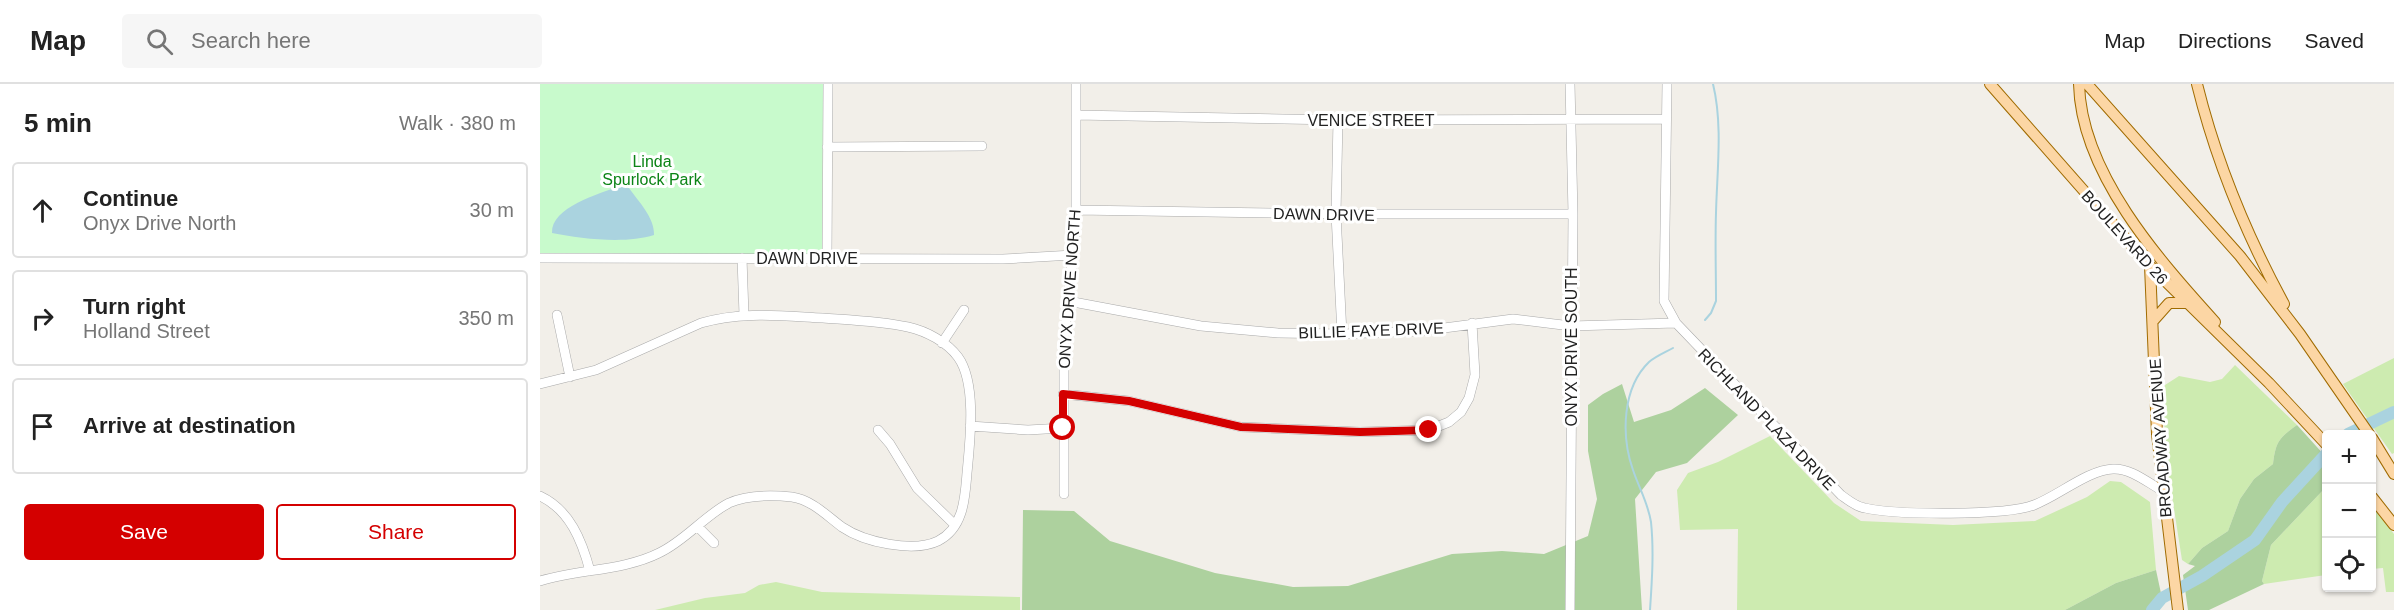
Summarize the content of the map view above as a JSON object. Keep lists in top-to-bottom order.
{
  "streets": {
    "main road": ["BOULEVARD 26", "BROADWAY AVENUE"],
    "street": [
      "VENICE STREET",
      "DAWN DRIVE",
      "ONYX DRIVE NORTH",
      "BILLIE FAYE DRIVE",
      "ONYX DRIVE SOUTH",
      "RICHLAND PLAZA DRIVE"
    ]
  },
  "crossings": [
    ["VENICE STREET", "ONYX DRIVE NORTH"],
    ["VENICE STREET", "ONYX DRIVE SOUTH"],
    ["VENICE STREET", "RICHLAND PLAZA DRIVE"],
    ["DAWN DRIVE", "ONYX DRIVE NORTH"],
    ["DAWN DRIVE", "ONYX DRIVE SOUTH"],
    ["BOULEVARD 26", "BROADWAY AVENUE"],
    ["ONYX DRIVE NORTH", "BILLIE FAYE DRIVE"],
    ["BILLIE FAYE DRIVE", "ONYX DRIVE SOUTH"],
    ["BILLIE FAYE DRIVE", "RICHLAND PLAZA DRIVE"],
    ["RICHLAND PLAZA DRIVE", "BROADWAY AVENUE"]
  ],
  "parks": ["Linda Spurlock Park"],
  "page": {
    "header": "Map",
    "search": "Search here",
    "nav": ["Map", "Directions", "Saved"],
    "heading": ["5 min", "Walk · 380 m"],
    "list": [
      ["Continue", "Onyx Drive North", "30 m"],
      ["Turn right", "Holland Street", "350 m"],
      "Arrive at destination"
    ],
    "map_buttons": ["+", "−"],
    "buttons": ["Save", "Share"]
  }
}
